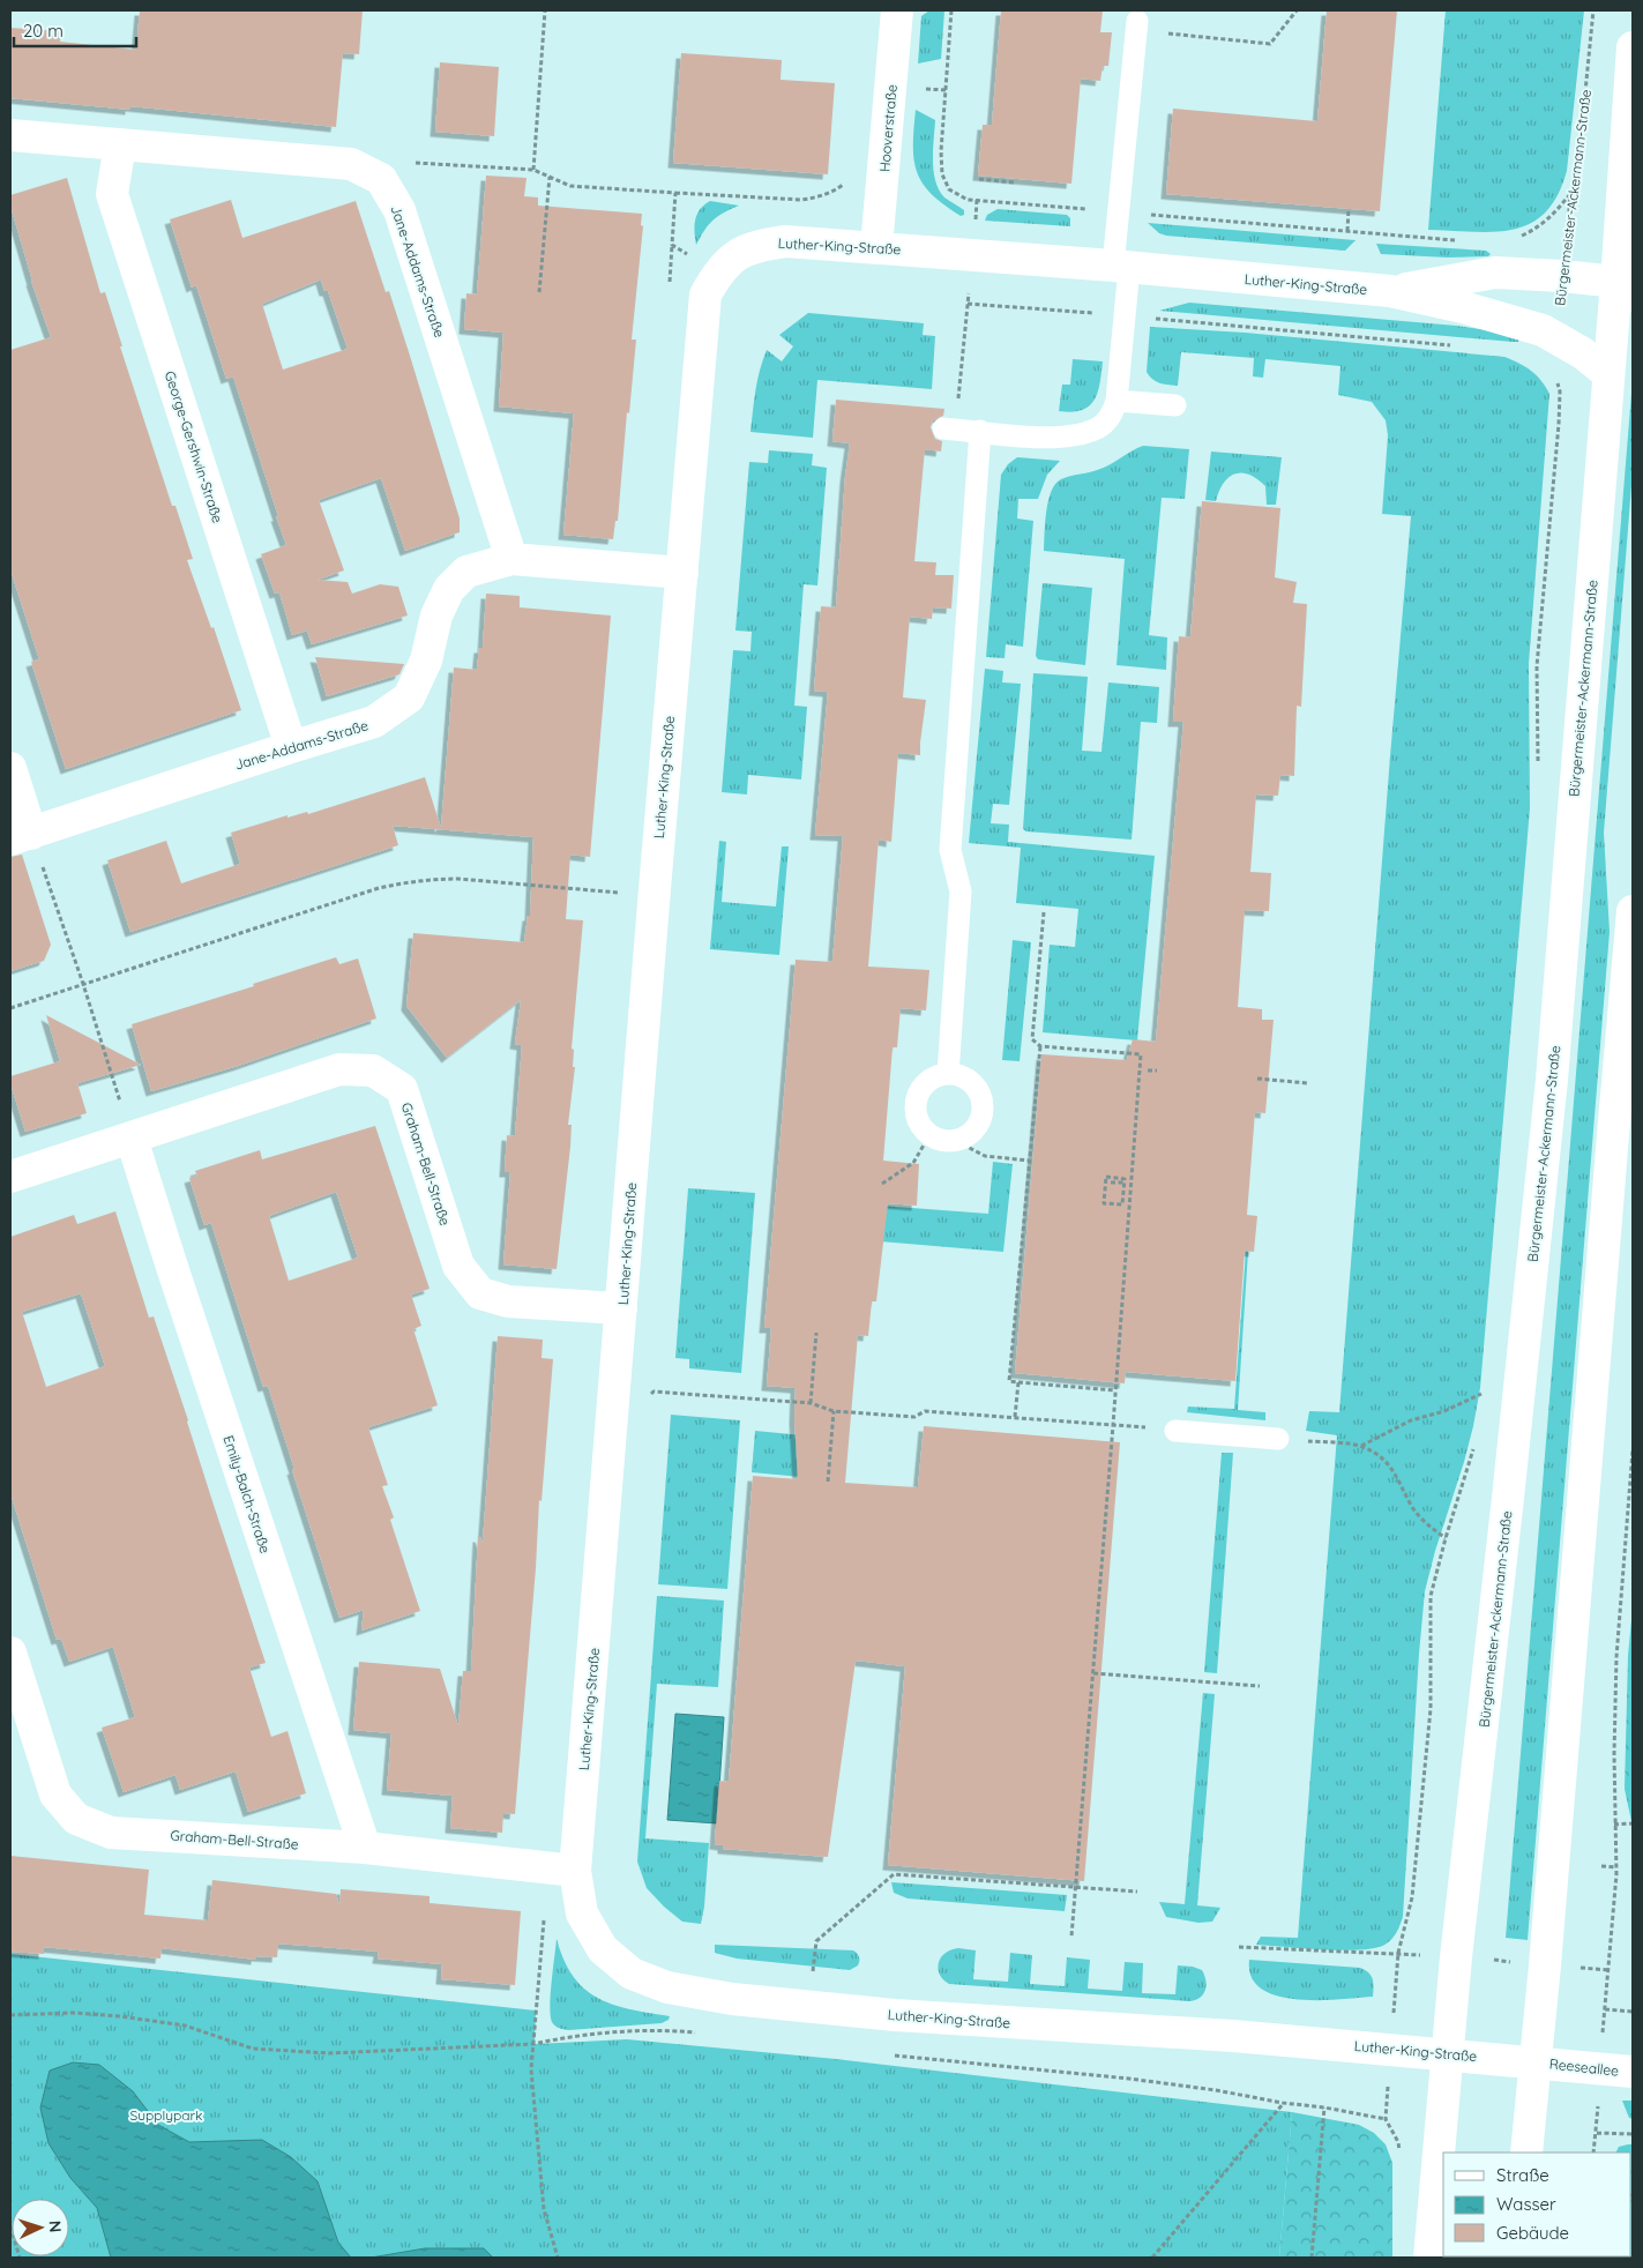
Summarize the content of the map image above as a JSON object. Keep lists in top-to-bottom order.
{
  "streets": {
    "street": [
      "Hooverstraße",
      "Bürgermeister-Ackermann-Straße",
      "Luther-King-Straße",
      "Jane-Addams-Straße",
      "George-Gershwin-Straße",
      "Graham-Bell-Straße",
      "Emily-Balch-Straße",
      "Reeseallee"
    ]
  },
  "crossings": [
    ["Hooverstraße", "Luther-King-Straße"],
    ["Bürgermeister-Ackermann-Straße", "Luther-King-Straße"],
    ["Luther-King-Straße", "Jane-Addams-Straße"],
    ["Luther-King-Straße", "Graham-Bell-Straße"],
    ["Luther-King-Straße", "Reeseallee"],
    ["Jane-Addams-Straße", "George-Gershwin-Straße"],
    ["Graham-Bell-Straße", "Emily-Balch-Straße"]
  ],
  "parks": ["Supplypark"],
  "legend": ["Straße", "Wasser", "Gebäude"],
  "scale_bar": "20 m",
  "north": "right"
}
